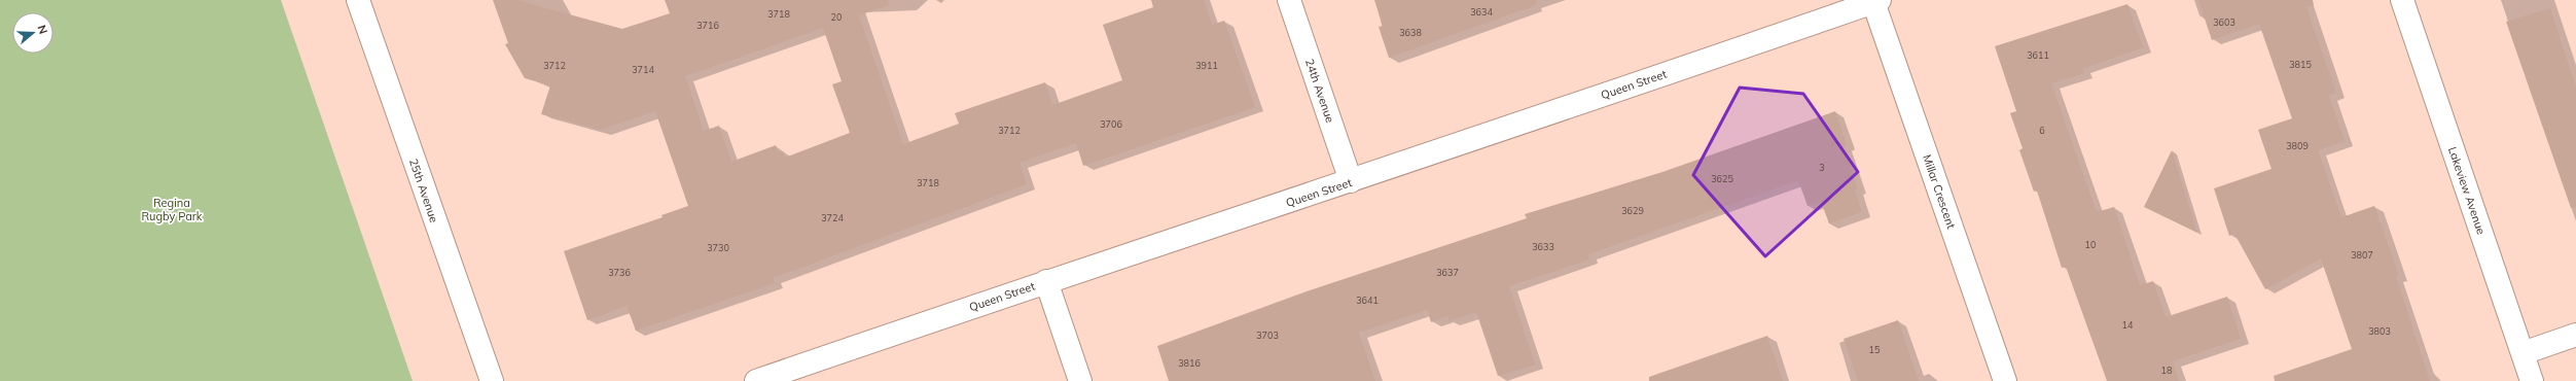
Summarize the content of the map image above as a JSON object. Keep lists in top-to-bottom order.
{
  "streets": {
    "street": [
      "Queen Street",
      "24th Avenue",
      "25th Avenue",
      "Lakeview Avenue",
      "Millar Crescent"
    ]
  },
  "crossings": [
    ["Queen Street", "24th Avenue"],
    ["Queen Street", "Millar Crescent"]
  ],
  "parks": ["Regina Rugby Park"],
  "house_numbers": [
    "3634",
    "3718",
    "20",
    "3603",
    "3716",
    "3638",
    "3611",
    "3815",
    "3712",
    "3911",
    "3714",
    "3706",
    "3712",
    "6",
    "3809",
    "3",
    "3625",
    "3718",
    "3629",
    "3724",
    "10",
    "3633",
    "3730",
    "3807",
    "3736",
    "3637",
    "3641",
    "14",
    "3803",
    "3703",
    "15",
    "3816",
    "18"
  ],
  "north": "right"
}
